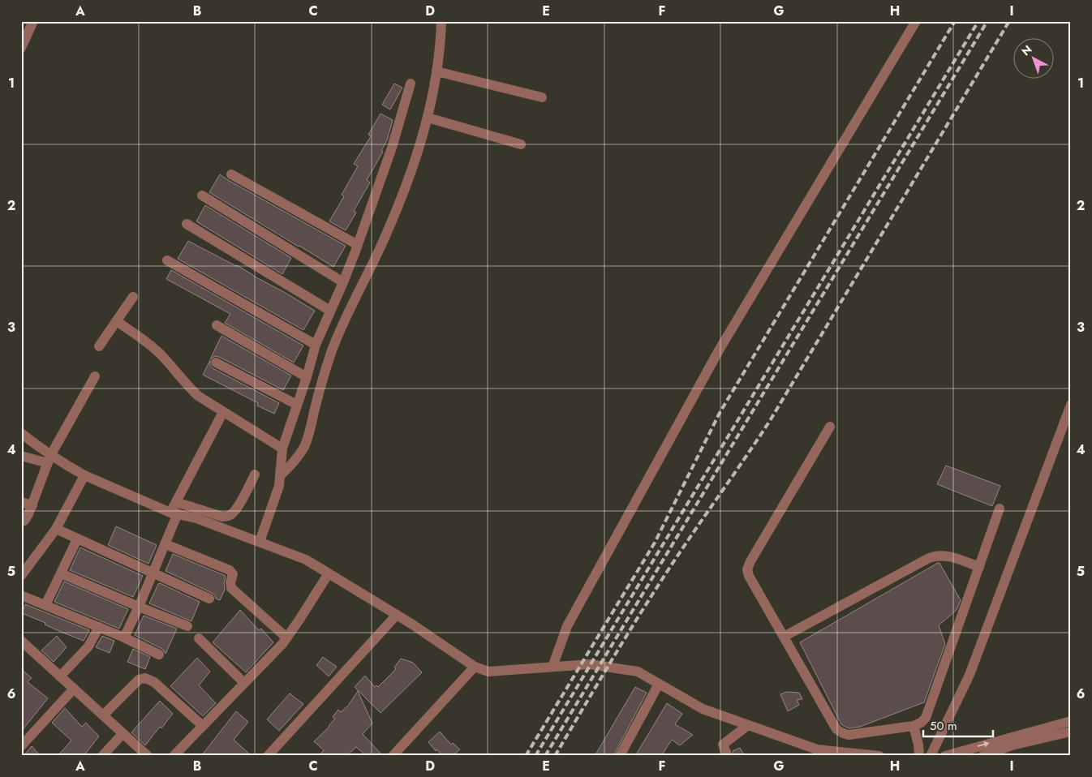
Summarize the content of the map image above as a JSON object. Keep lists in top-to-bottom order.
{
  "scale_bar": "50 m",
  "north": "top left",
  "grid": {
    "columns": [
      "A",
      "B",
      "C",
      "D",
      "E",
      "F",
      "G",
      "H",
      "I"
    ],
    "rows": [
      "1",
      "2",
      "3",
      "4",
      "5",
      "6"
    ]
  }
}
